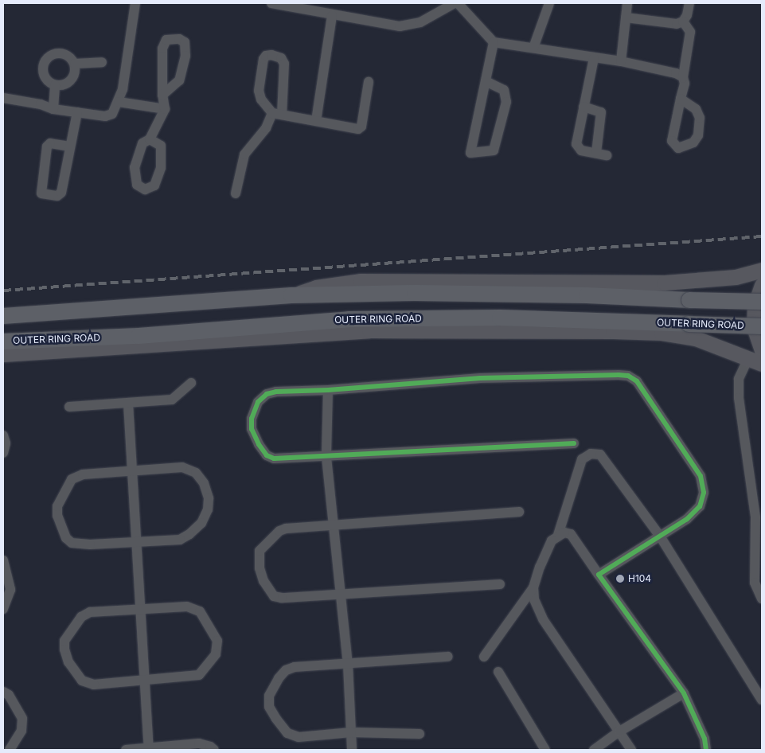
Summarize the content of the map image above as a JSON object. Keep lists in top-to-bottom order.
{
  "streets": {
    "main road": ["OUTER RING ROAD"]
  },
  "places": ["H104"]
}
